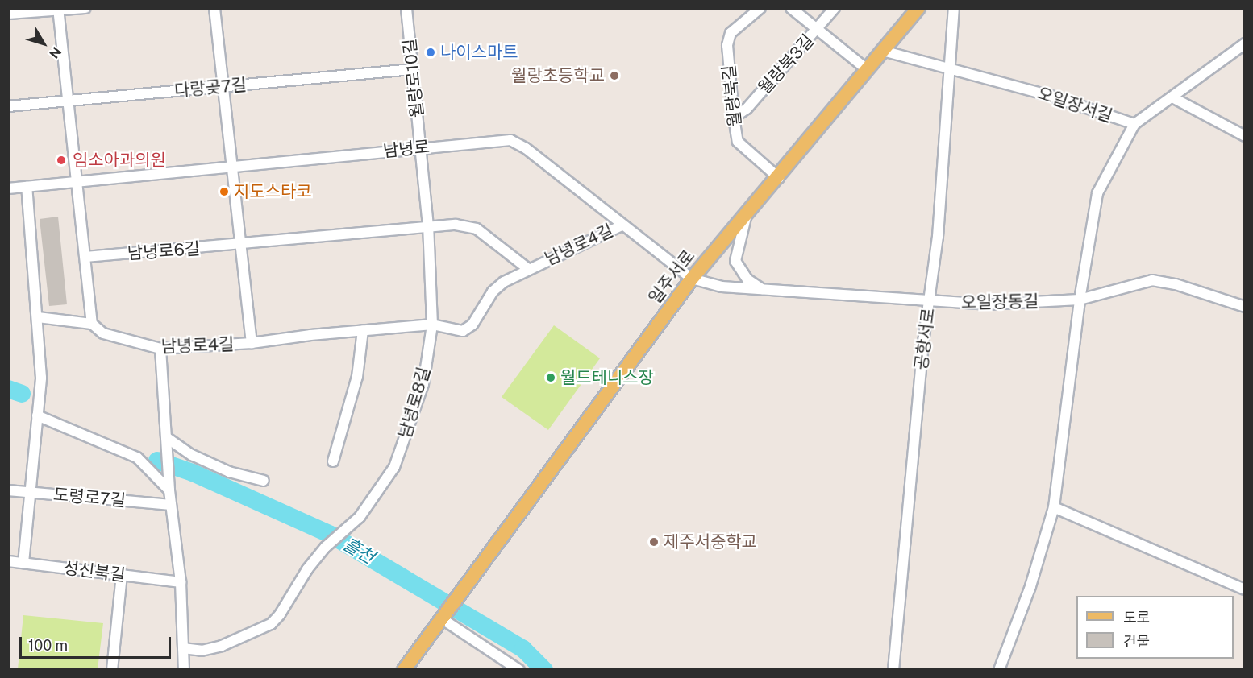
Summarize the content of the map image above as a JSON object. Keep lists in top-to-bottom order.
{
  "streets": {
    "main road": ["일주서로"],
    "street": [
      "월랑북3길",
      "월랑로10길",
      "다랑곶7길",
      "월랑북길",
      "오일장서길",
      "남녕로",
      "남녕로4길",
      "남녕로6길",
      "오일장동길",
      "공항서로",
      "남녕로8길",
      "도령로7길",
      "성신북길"
    ]
  },
  "crossings": [
    ["월랑북3길", "월랑북길"],
    ["월랑로10길", "다랑곶7길"],
    ["월랑로10길", "남녕로"],
    ["월랑로10길", "남녕로8길"],
    ["월랑북길", "일주서로"],
    ["오일장서길", "일주서로"],
    ["오일장서길", "공항서로"],
    ["남녕로", "남녕로4길"],
    ["남녕로", "일주서로"],
    ["남녕로", "오일장동길"],
    ["남녕로", "남녕로8길"],
    ["남녕로4길", "남녕로8길"],
    ["남녕로6길", "남녕로8길"],
    ["일주서로", "오일장동길"],
    ["오일장동길", "공항서로"]
  ],
  "water": ["흘천"],
  "places": [
    "나이스마트",
    "월랑초등학교",
    "임소아과의원",
    "지도스타코",
    "월드테니스장",
    "제주서중학교"
  ],
  "legend": ["도로", "건물"],
  "scale_bar": "100 m",
  "north": "bottom right"
}
